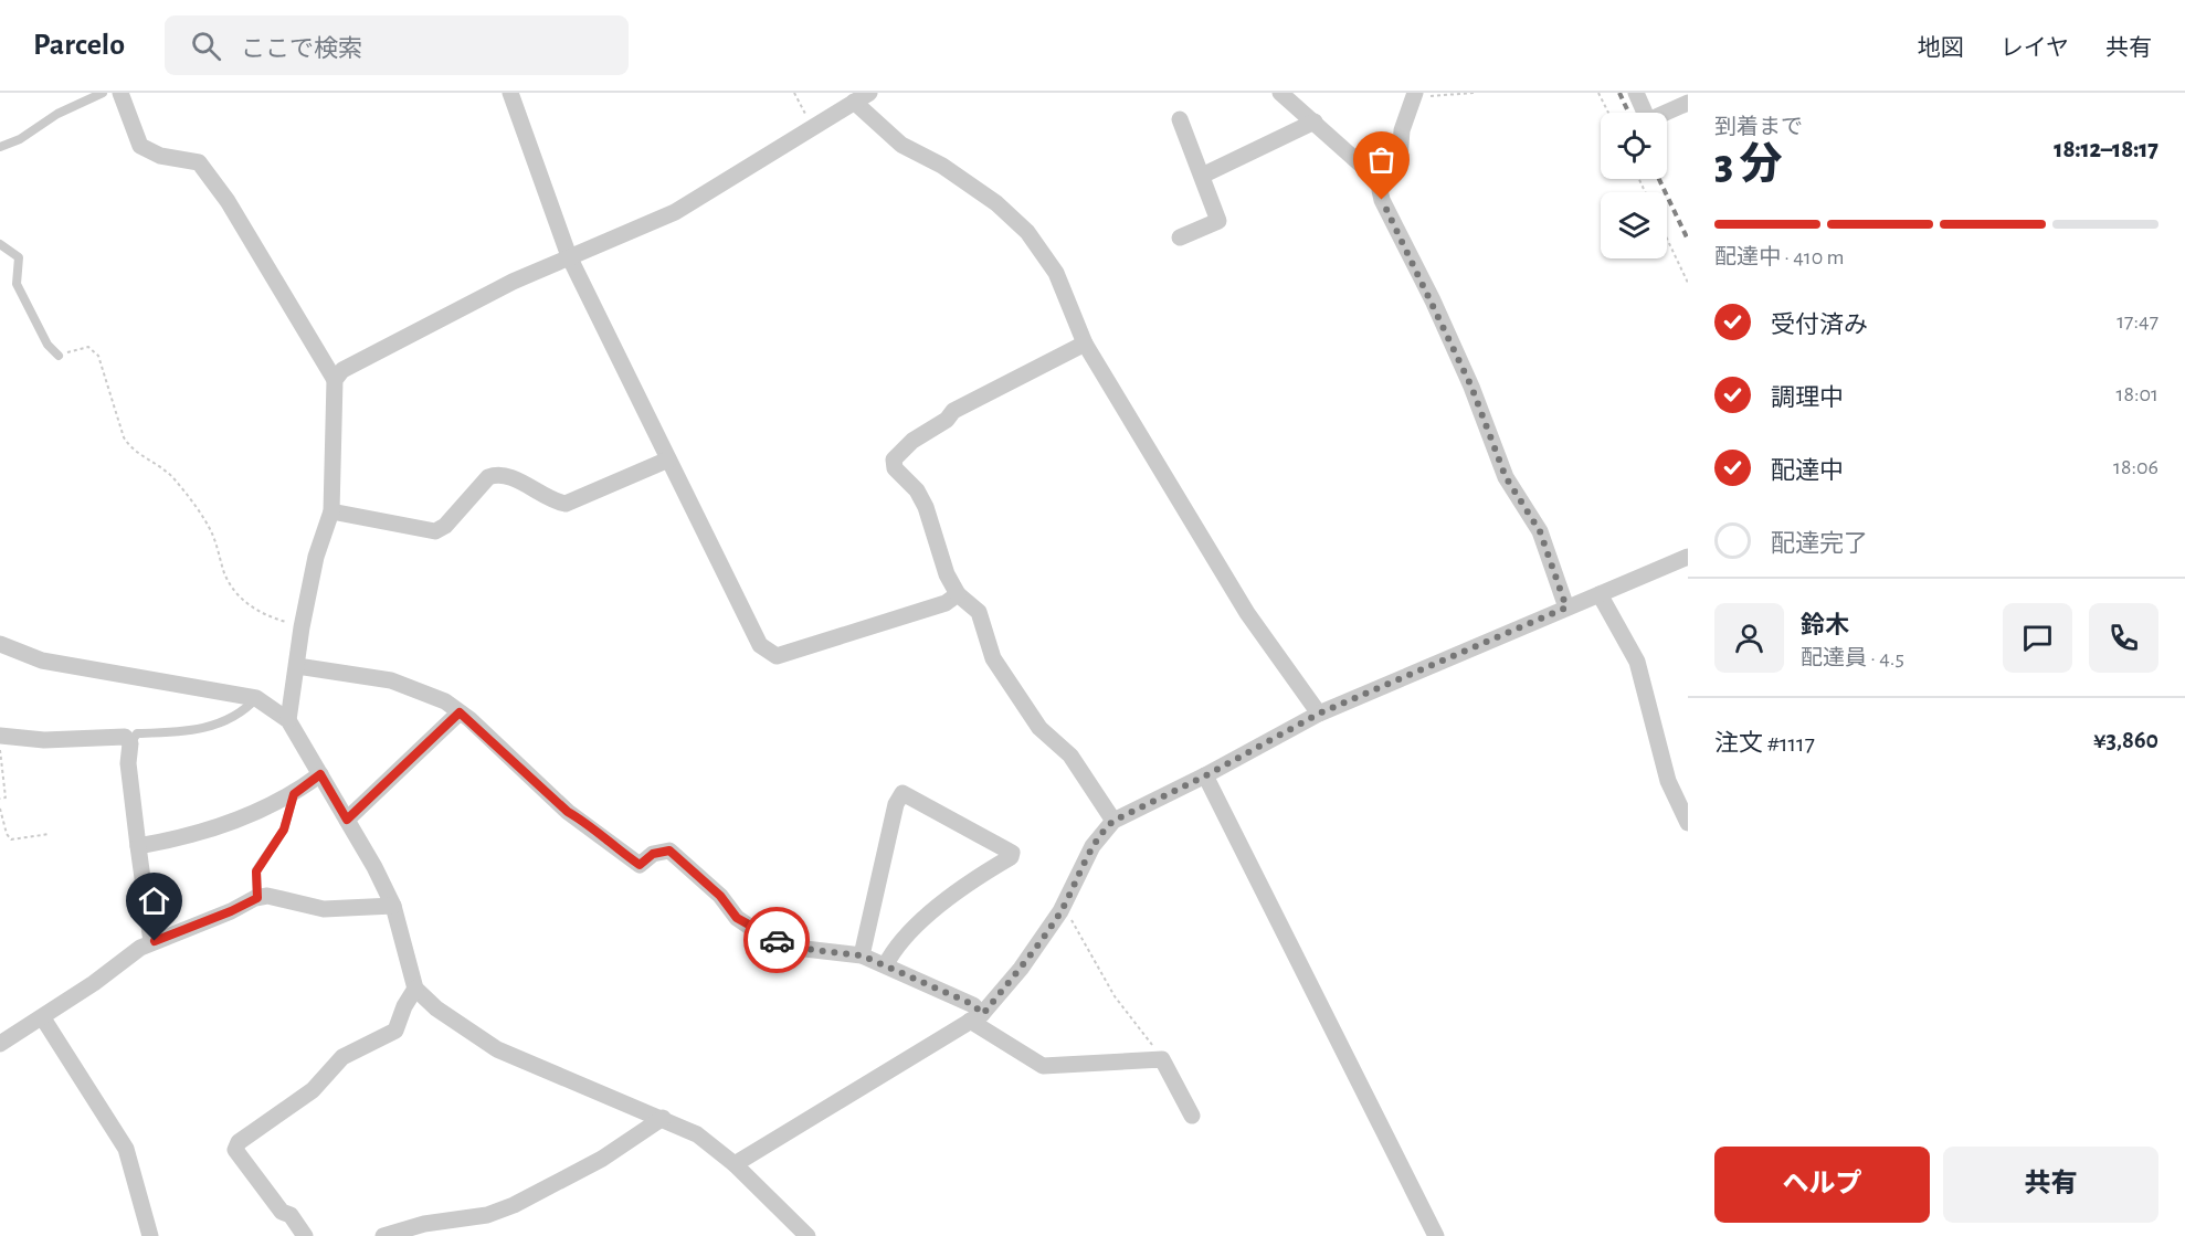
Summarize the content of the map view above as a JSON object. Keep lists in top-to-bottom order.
{
  "page": {
    "header": "Parcelo",
    "search": "ここで検索",
    "nav": ["地図", "レイヤ", "共有"],
    "heading": ["3 分", "到着まで", "18:12–18:17"],
    "panel": [
      "鈴木",
      "配達員 · 4.5",
      "注文 #1117",
      "¥3,860"
    ],
    "bar": "配達中 · 410 m",
    "list": [
      ["受付済み", "17:47"],
      ["調理中", "18:01"],
      ["配達中", "18:06"],
      "配達完了"
    ],
    "buttons": ["ヘルプ", "共有"]
  }
}
